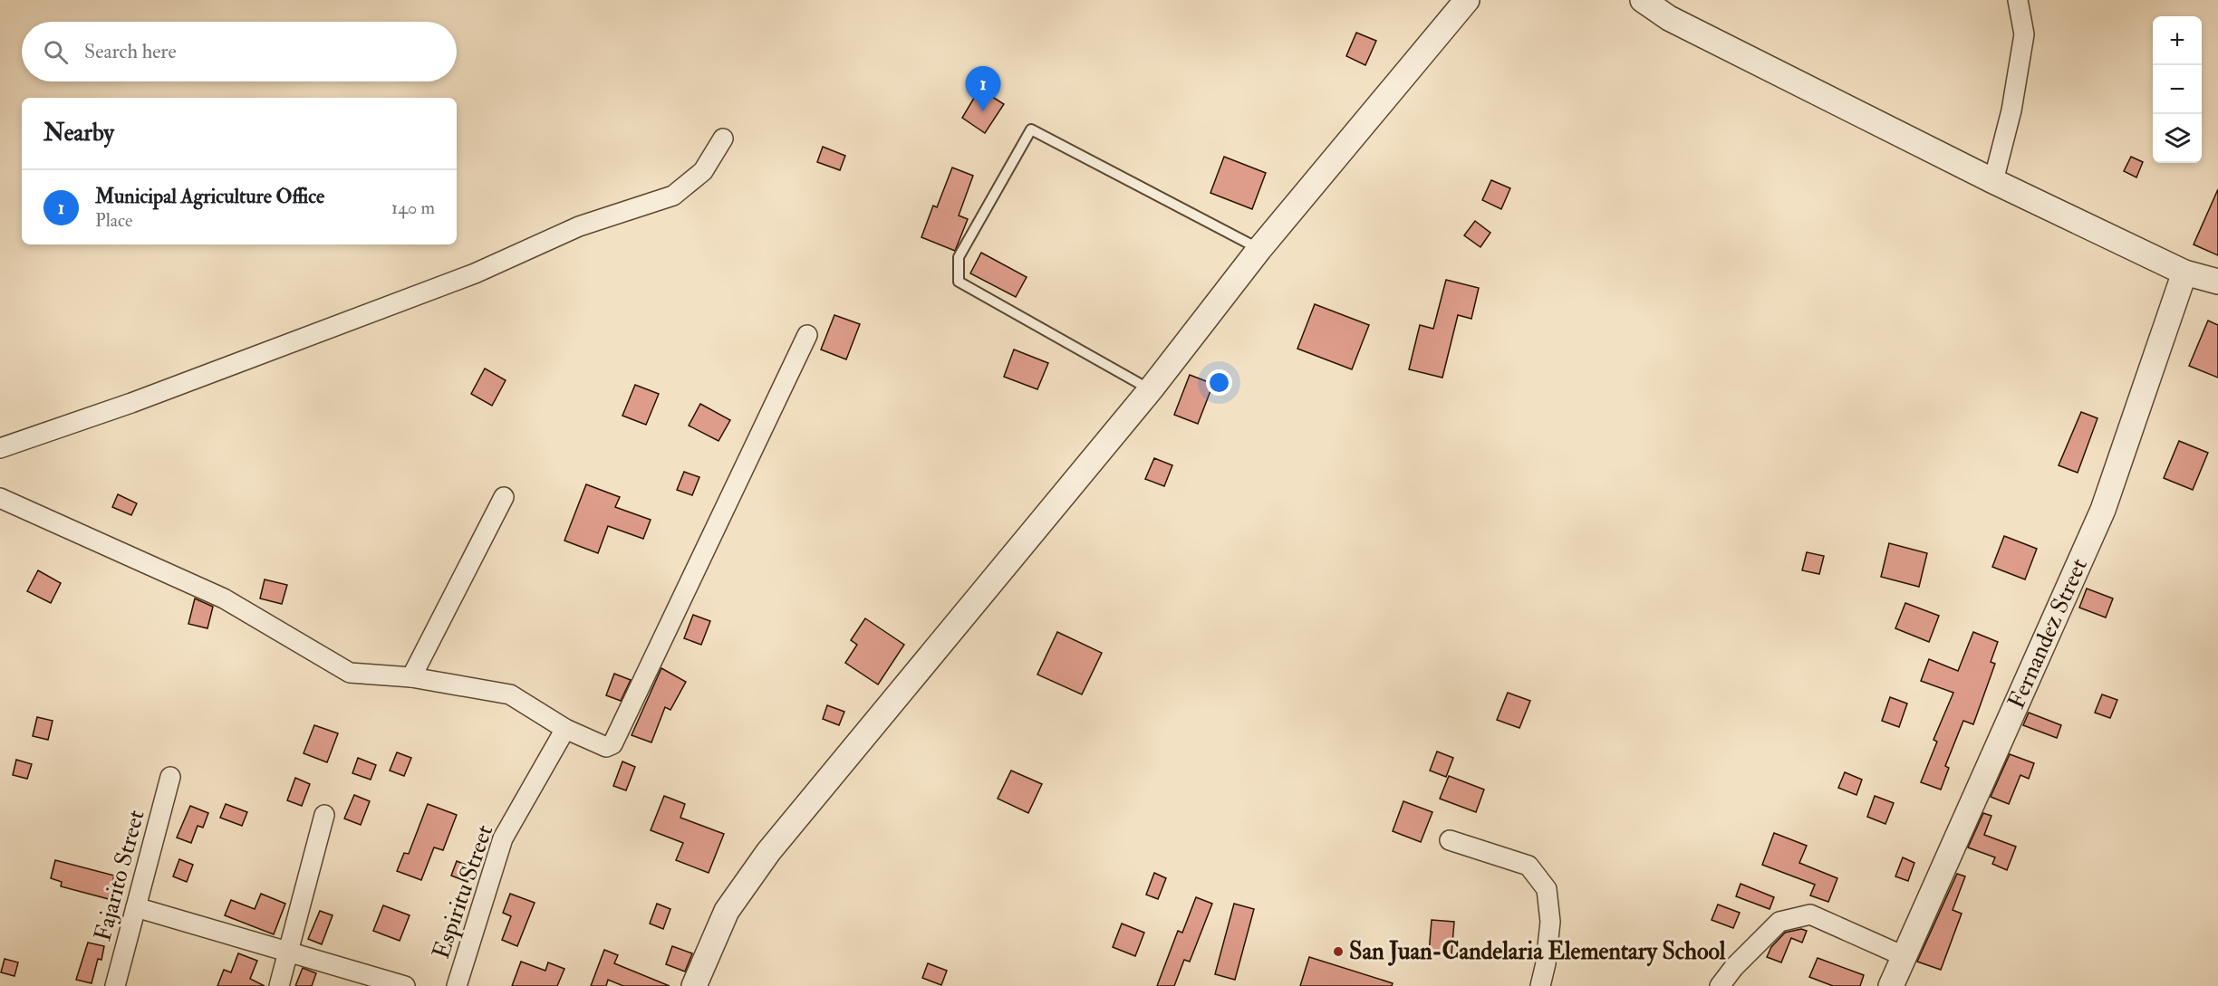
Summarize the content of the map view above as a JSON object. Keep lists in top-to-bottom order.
{
  "streets": {
    "street": ["Fernandez Street", "Fajarito Street", "Espiritu Street"]
  },
  "places": ["San Juan-Candelaria Elementary School"],
  "page": {
    "map_buttons": ["+", "−"],
    "search": "Search here",
    "pins": "1",
    "heading": "Nearby",
    "list": [
      {
        "mark": "1",
        "name": "Municipal Agriculture Office",
        "note": "Place",
        "value": "140 m"
      }
    ]
  }
}
